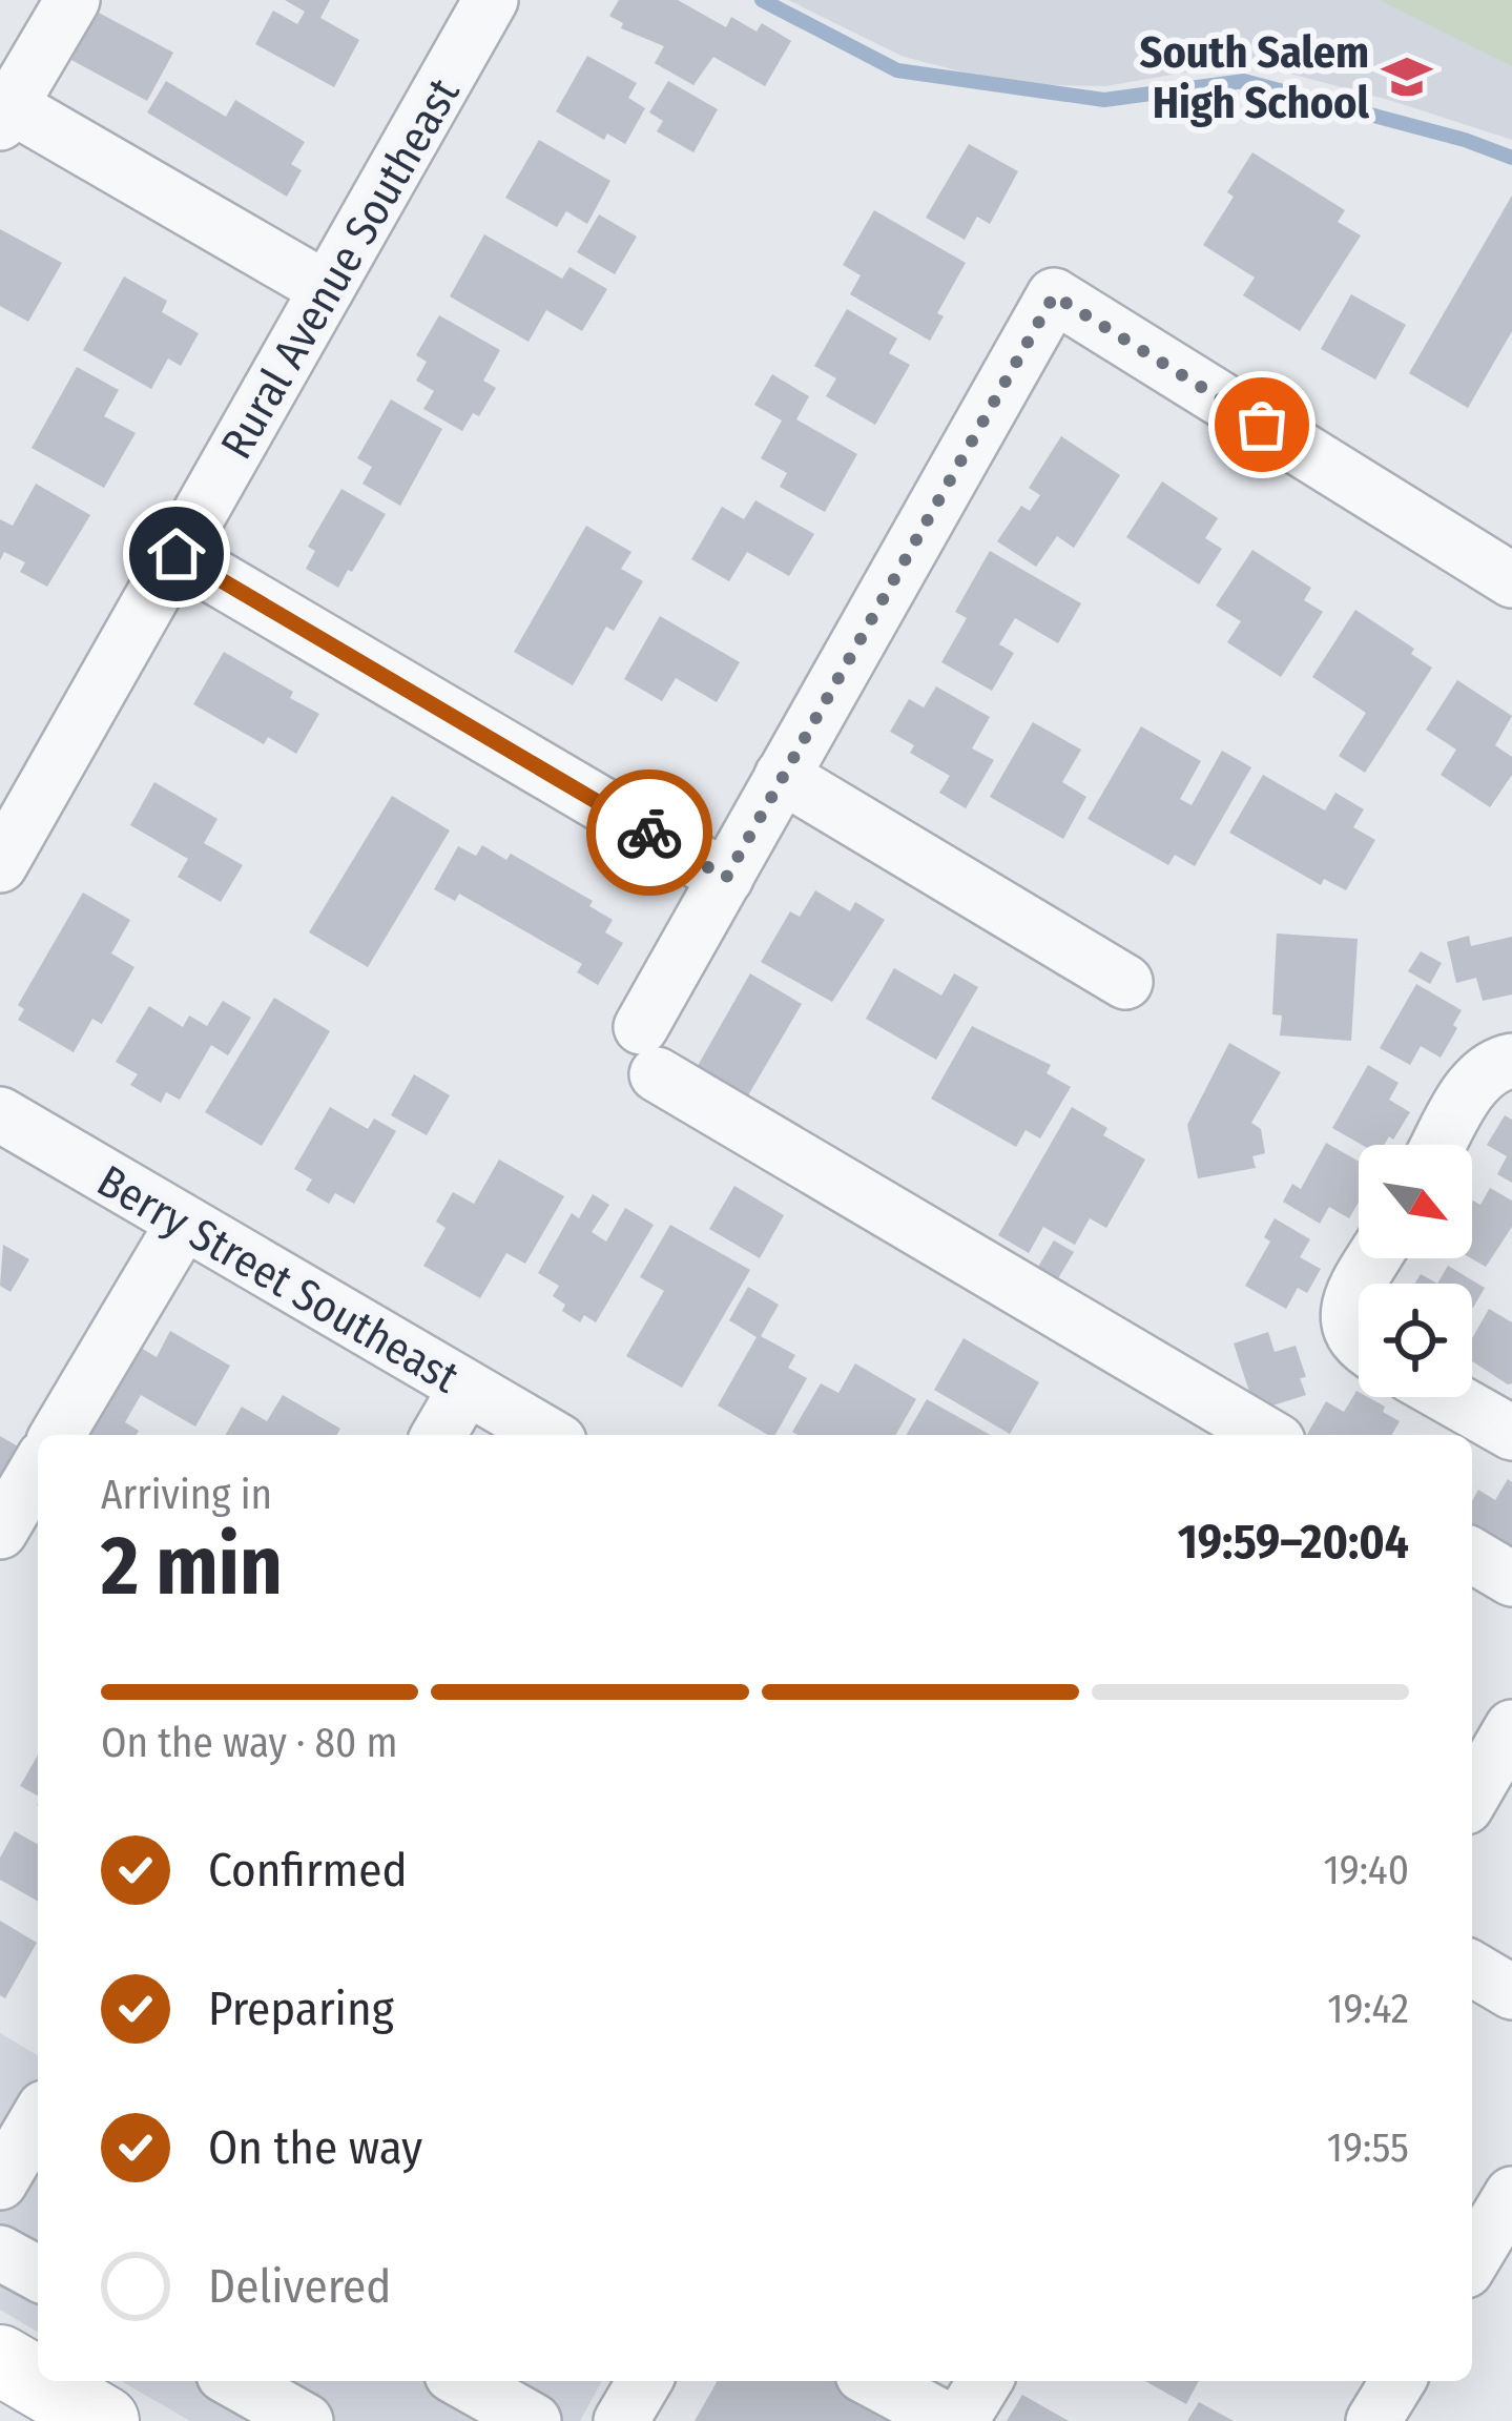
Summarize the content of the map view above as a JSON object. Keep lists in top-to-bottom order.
{
  "streets": {
    "street": ["Rural Avenue Southeast", "Berry Street Southeast"]
  },
  "places": {
    "school or university": ["South Salem High School"]
  },
  "north": "bottom right",
  "page": {
    "heading": ["2 min", "Arriving in", "19:59–20:04"],
    "bar": "On the way · 80 m",
    "list": [
      ["Confirmed", "19:40"],
      ["Preparing", "19:42"],
      ["On the way", "19:55"],
      "Delivered"
    ]
  }
}
